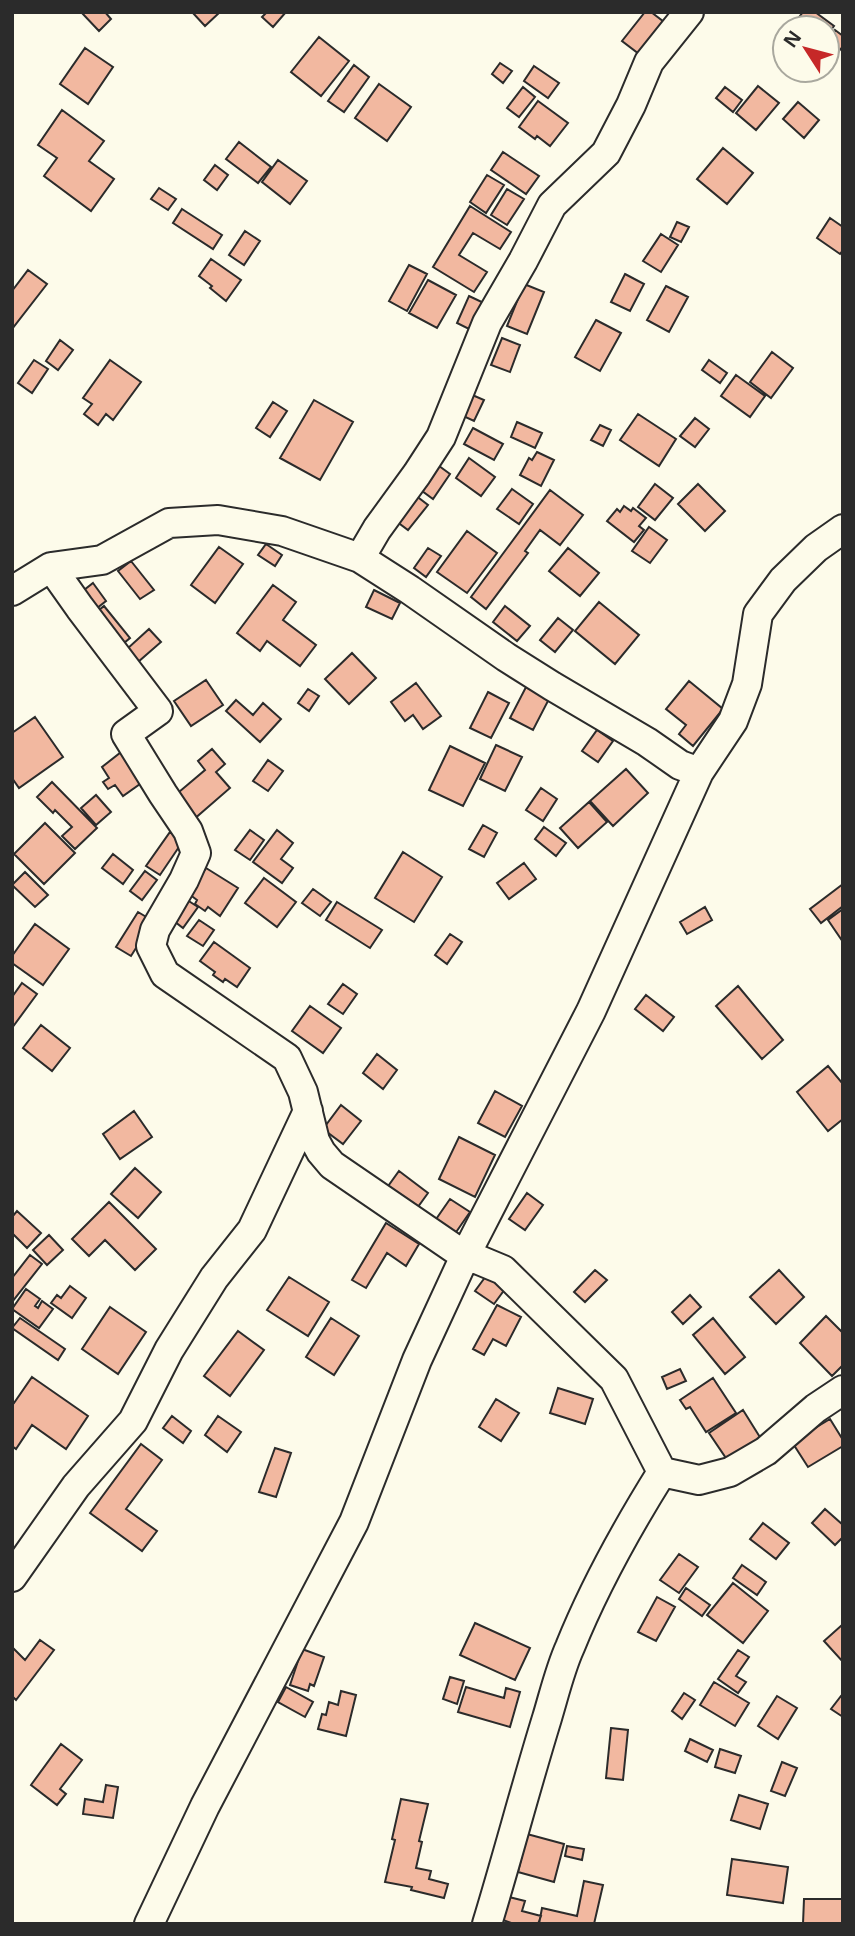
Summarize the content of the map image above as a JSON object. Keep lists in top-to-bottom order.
{
  "north": "top left"
}
